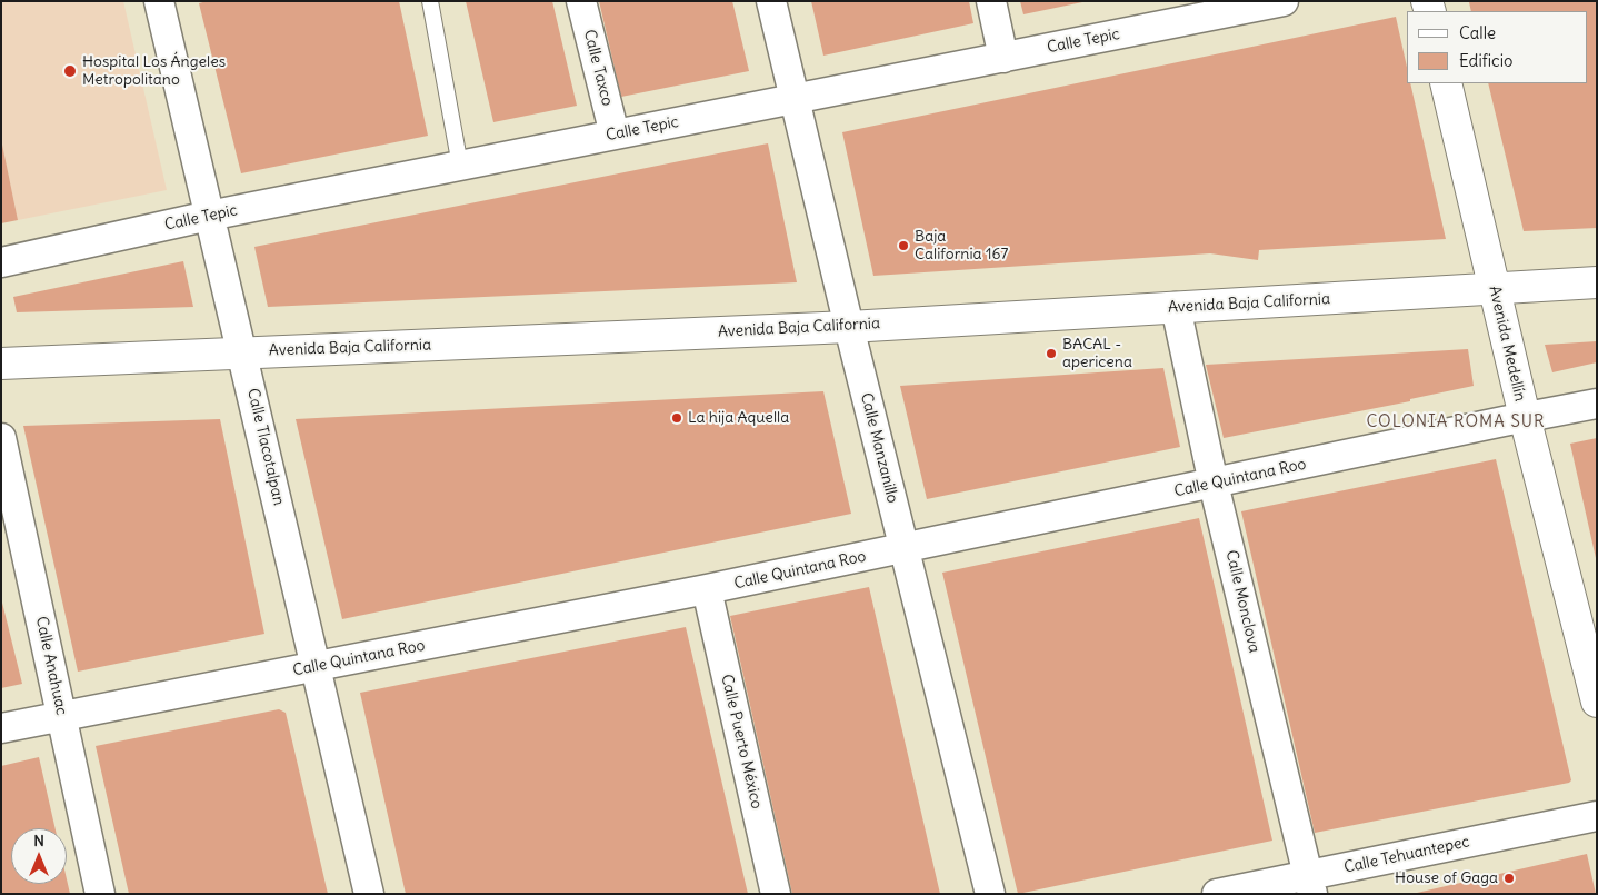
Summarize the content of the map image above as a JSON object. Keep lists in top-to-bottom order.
{
  "streets": {
    "main road": ["Avenida Baja California", "Avenida Medellín"],
    "street": [
      "Calle Tepic",
      "Calle Taxco",
      "Calle Tlacotalpan",
      "Calle Manzanillo",
      "Calle Quintana Roo",
      "Calle Monclova",
      "Calle Anahuac",
      "Calle Puerto México",
      "Calle Tehuantepec"
    ]
  },
  "crossings": [
    ["Calle Tepic", "Calle Taxco"],
    ["Calle Tepic", "Calle Tlacotalpan"],
    ["Calle Tepic", "Calle Manzanillo"],
    ["Avenida Baja California", "Avenida Medellín"],
    ["Avenida Baja California", "Calle Tlacotalpan"],
    ["Avenida Baja California", "Calle Manzanillo"],
    ["Avenida Baja California", "Calle Monclova"],
    ["Avenida Medellín", "Calle Quintana Roo"],
    ["Calle Tlacotalpan", "Calle Quintana Roo"],
    ["Calle Manzanillo", "Calle Quintana Roo"],
    ["Calle Quintana Roo", "Calle Monclova"],
    ["Calle Quintana Roo", "Calle Anahuac"],
    ["Calle Quintana Roo", "Calle Puerto México"],
    ["Calle Monclova", "Calle Tehuantepec"]
  ],
  "districts": ["COLONIA ROMA SUR"],
  "places": [
    "Hospital Los Ángeles Metropolitano",
    "Baja California 167",
    "BACAL - apericena",
    "La hija Aquella",
    "House of Gaga"
  ],
  "legend": ["Calle", "Edificio"],
  "north": "top"
}
